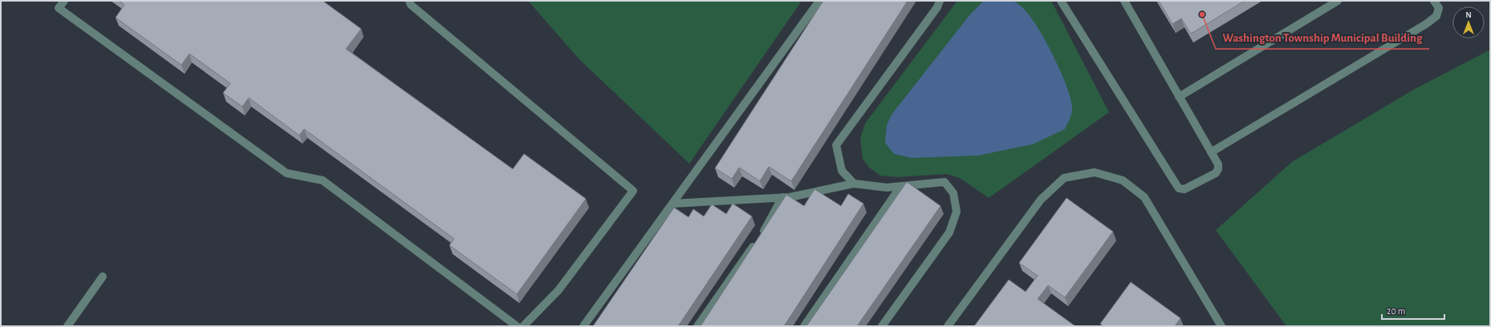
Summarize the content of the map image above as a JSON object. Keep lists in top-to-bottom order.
{
  "places": ["Washington Township Municipal Building"],
  "scale_bar": "20 m",
  "north": "top"
}
